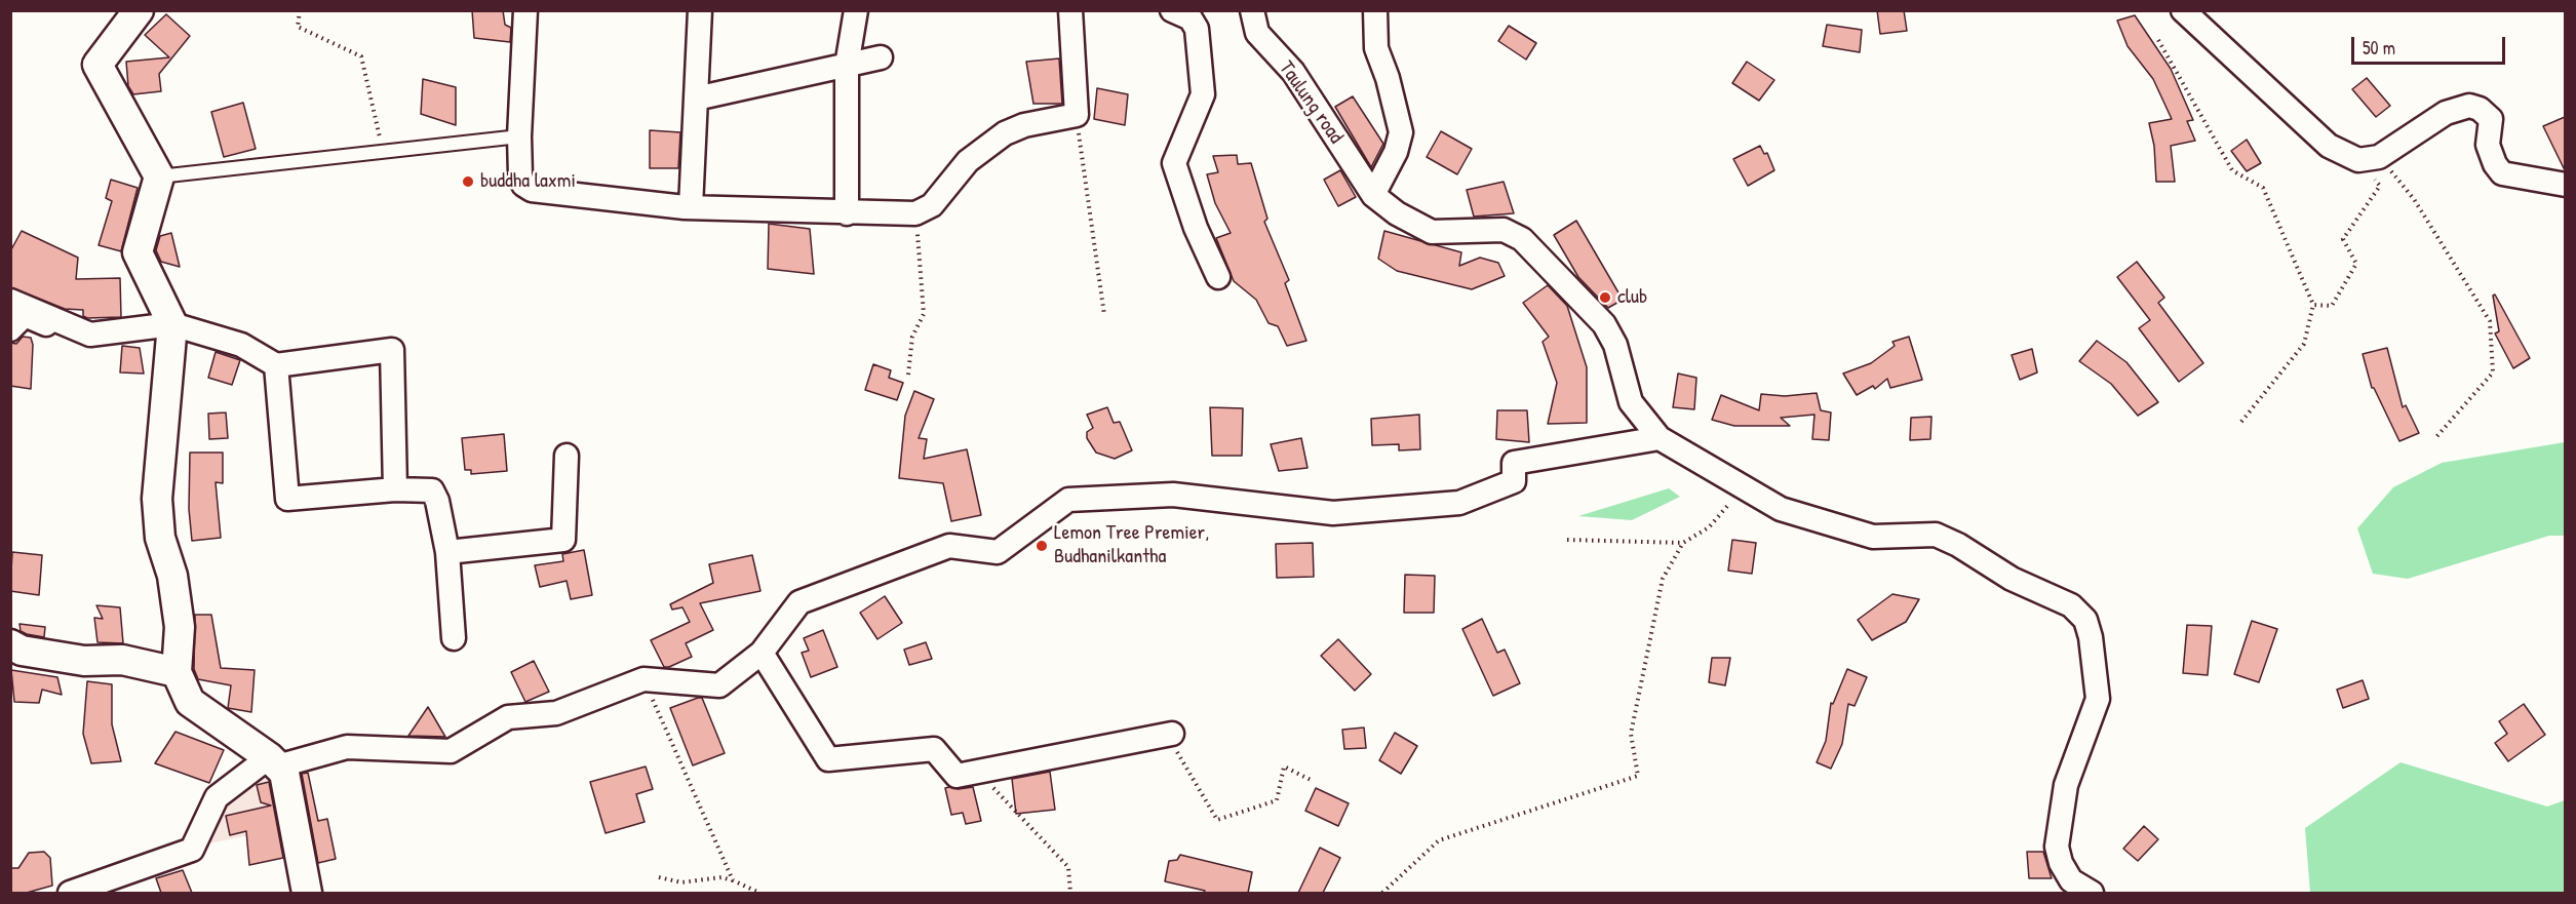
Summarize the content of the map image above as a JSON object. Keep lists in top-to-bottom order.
{
  "streets": {
    "street": ["Taulung road"]
  },
  "places": ["buddha laxmi", "club", "Lemon Tree Premier, Budhanilkantha"],
  "scale_bar": "50 m"
}
